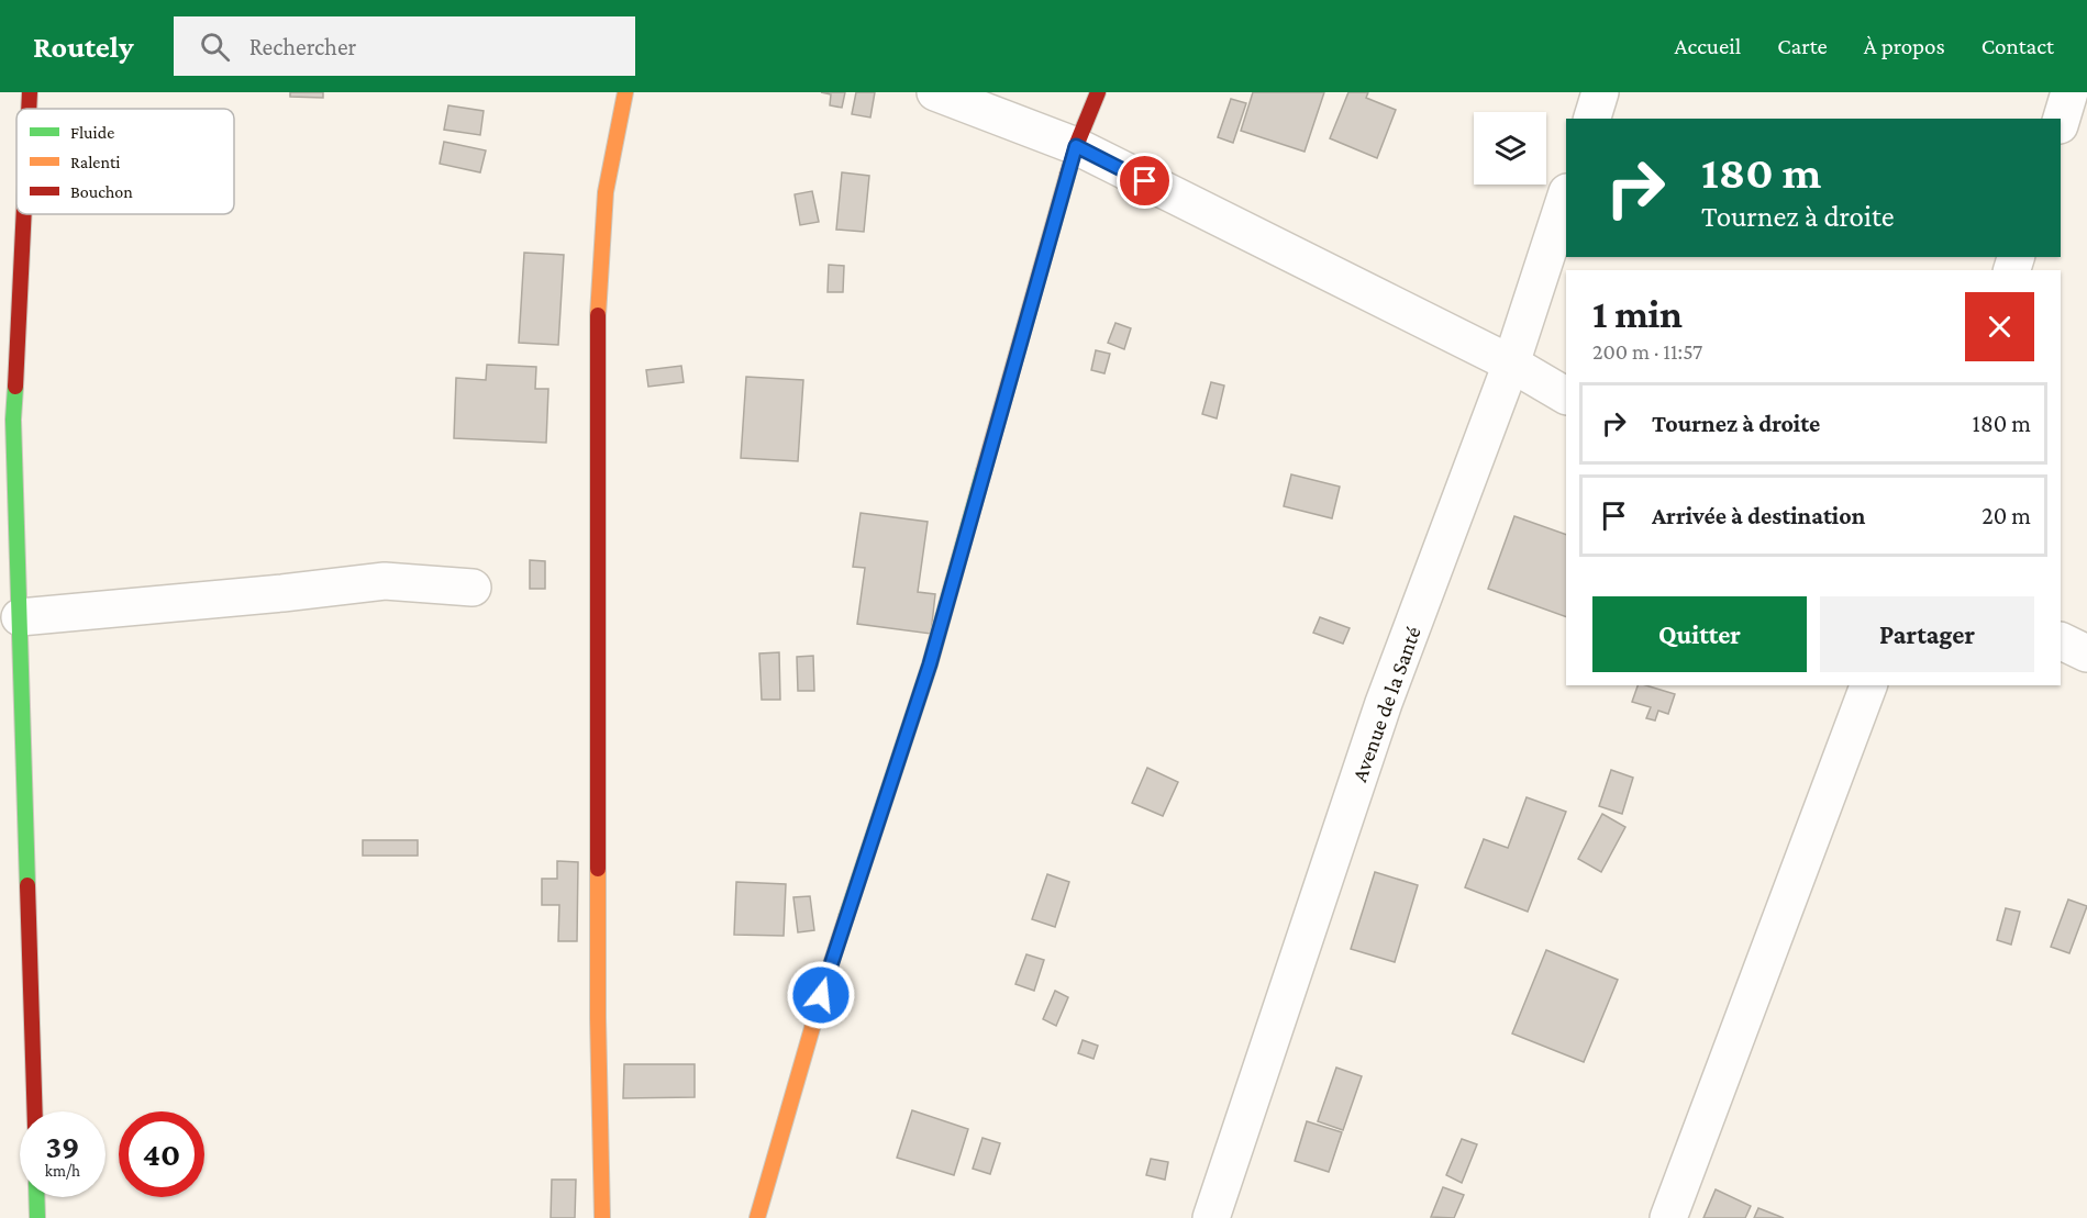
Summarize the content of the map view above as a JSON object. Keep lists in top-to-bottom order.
{
  "streets": {
    "street": ["Avenue de la Santé"]
  },
  "legend": ["Fluide", "Ralenti", "Bouchon"],
  "page": {
    "header": "Routely",
    "search": "Rechercher",
    "nav": [
      "Accueil",
      "Carte",
      "À propos",
      "Contact"
    ],
    "turn": ["180 m", "Tournez à droite"],
    "heading": ["1 min", "200 m · 11:57"],
    "list": [
      {
        "name": "Tournez à droite",
        "value": "180 m"
      },
      {
        "name": "Arrivée à destination",
        "value": "20 m"
      }
    ],
    "buttons": ["Quitter", "Partager"],
    "speed": "39 km/h",
    "limit": "40"
  }
}
